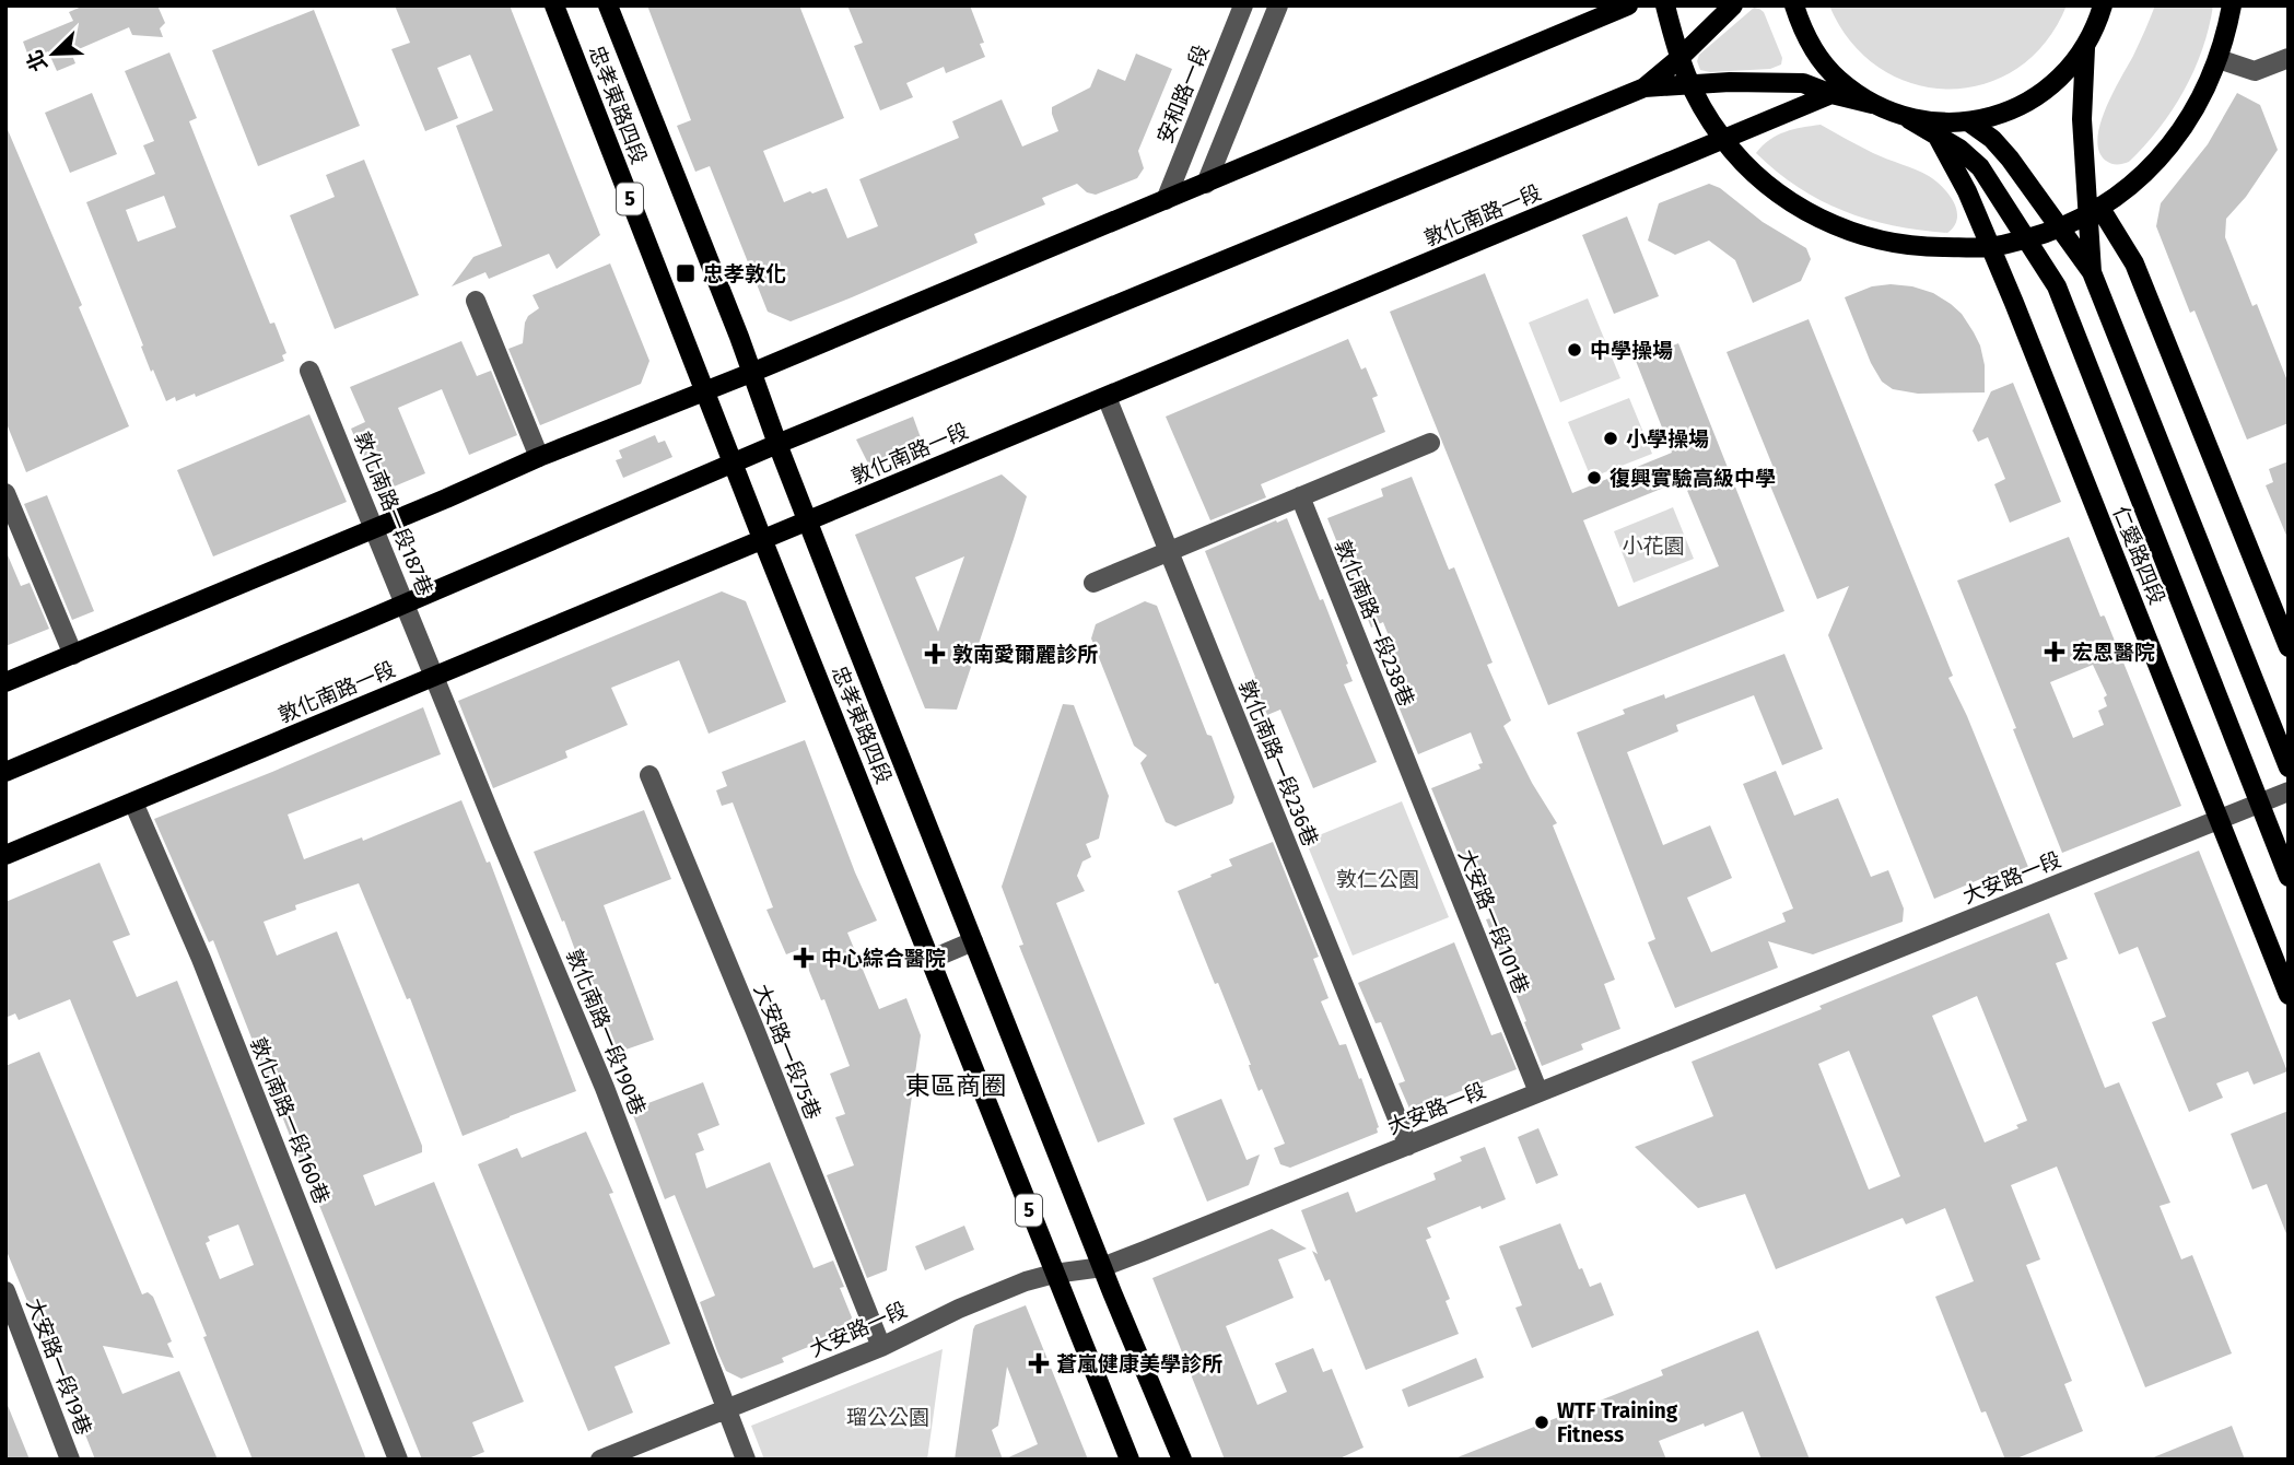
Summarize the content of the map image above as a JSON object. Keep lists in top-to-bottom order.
{
  "streets": {
    "main road": [
      "忠孝東路四段",
      "5",
      "敦化南路一段",
      "仁愛路四段"
    ],
    "street": [
      "安和路一段",
      "敦化南路一段187巷",
      "敦化南路一段238巷",
      "敦化南路一段236巷",
      "大安路一段",
      "大安路一段101巷",
      "敦化南路一段190巷",
      "大安路一段75巷",
      "敦化南路一段160巷",
      "大安路一段19巷"
    ]
  },
  "crossings": [
    ["忠孝東路四段", "敦化南路一段"],
    ["忠孝東路四段", "大安路一段"],
    ["敦化南路一段", "敦化南路一段187巷"],
    ["敦化南路一段", "敦化南路一段236巷"],
    ["敦化南路一段", "敦化南路一段190巷"],
    ["敦化南路一段", "敦化南路一段160巷"],
    ["敦化南路一段187巷", "敦化南路一段190巷"],
    ["仁愛路四段", "大安路一段"],
    ["敦化南路一段238巷", "大安路一段101巷"],
    ["敦化南路一段236巷", "大安路一段"],
    ["大安路一段", "大安路一段101巷"],
    ["大安路一段", "敦化南路一段190巷"],
    ["大安路一段", "大安路一段75巷"]
  ],
  "districts": ["東區商圈"],
  "parks": ["小花園", "敦仁公園", "瑠公公園"],
  "places": {
    "transit": ["忠孝敦化"],
    "other": [
      "中學操場",
      "小學操場",
      "復興實驗高級中學",
      "WTF Training Fitness"
    ],
    "health": [
      "宏恩醫院",
      "敦南愛爾麗診所",
      "中心綜合醫院",
      "蒼嵐健康美學診所"
    ]
  },
  "north": "bottom left"
}
